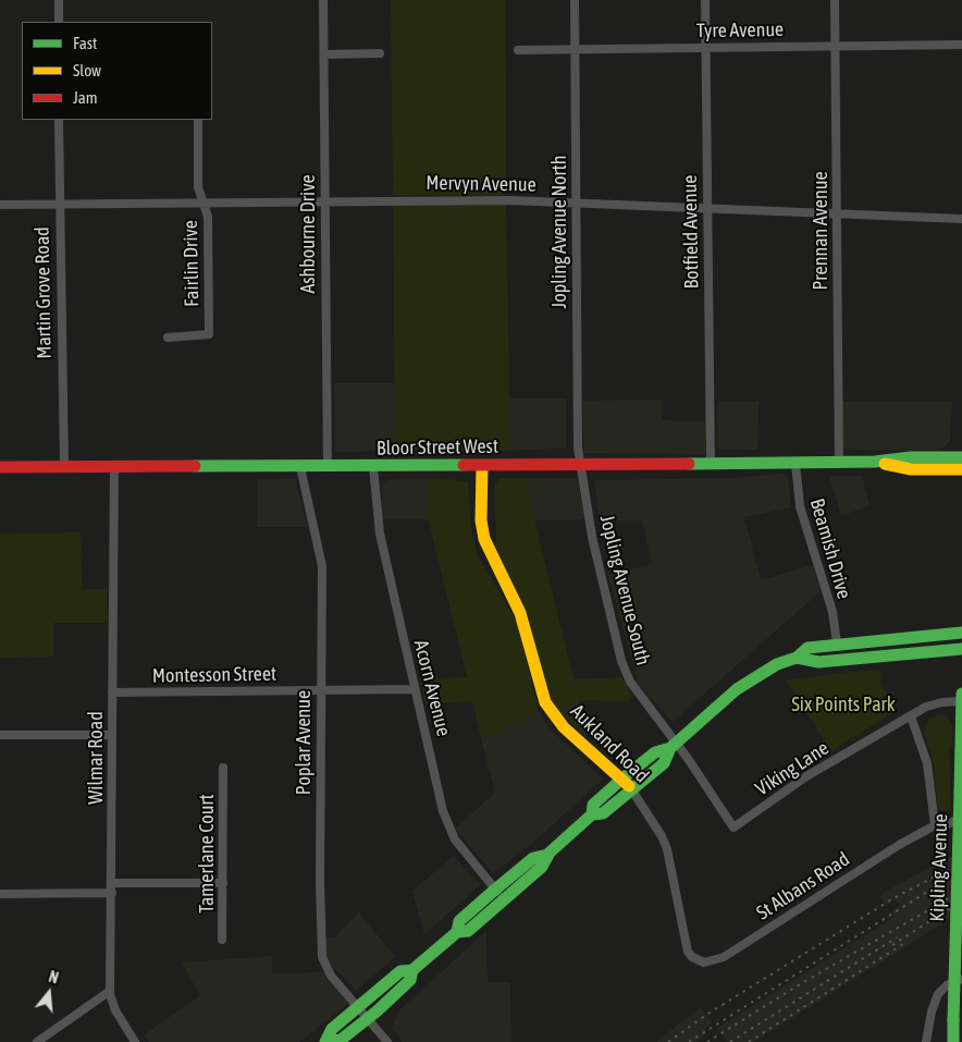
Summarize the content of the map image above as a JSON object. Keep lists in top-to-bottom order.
{
  "streets": {
    "main road": ["Bloor Street West", "Aukland Road", "Kipling Avenue"],
    "street": [
      "Tyre Avenue",
      "Mervyn Avenue",
      "Prennan Avenue",
      "Jopling Avenue North",
      "Botfield Avenue",
      "Ashbourne Drive",
      "Fairlin Drive",
      "Martin Grove Road",
      "Beamish Drive",
      "Jopling Avenue South",
      "Montesson Street",
      "Acorn Avenue",
      "Poplar Avenue",
      "Wilmar Road",
      "Viking Lane",
      "Tamerlane Court",
      "St Albans Road"
    ]
  },
  "crossings": [
    ["Tyre Avenue", "Prennan Avenue"],
    ["Tyre Avenue", "Jopling Avenue North"],
    ["Tyre Avenue", "Botfield Avenue"],
    ["Mervyn Avenue", "Prennan Avenue"],
    ["Mervyn Avenue", "Jopling Avenue North"],
    ["Mervyn Avenue", "Botfield Avenue"],
    ["Mervyn Avenue", "Ashbourne Drive"],
    ["Mervyn Avenue", "Fairlin Drive"],
    ["Mervyn Avenue", "Martin Grove Road"],
    ["Prennan Avenue", "Bloor Street West"],
    ["Jopling Avenue North", "Bloor Street West"],
    ["Jopling Avenue North", "Jopling Avenue South"],
    ["Botfield Avenue", "Bloor Street West"],
    ["Ashbourne Drive", "Bloor Street West"],
    ["Martin Grove Road", "Bloor Street West"],
    ["Bloor Street West", "Beamish Drive"],
    ["Bloor Street West", "Jopling Avenue South"],
    ["Bloor Street West", "Acorn Avenue"],
    ["Bloor Street West", "Poplar Avenue"],
    ["Bloor Street West", "Aukland Road"],
    ["Bloor Street West", "Wilmar Road"],
    ["Jopling Avenue South", "Viking Lane"],
    ["Montesson Street", "Acorn Avenue"],
    ["Montesson Street", "Poplar Avenue"],
    ["Montesson Street", "Wilmar Road"],
    ["Aukland Road", "St Albans Road"],
    ["Viking Lane", "Kipling Avenue"]
  ],
  "parks": ["Six Points Park"],
  "legend": ["Fast", "Slow", "Jam"],
  "north": "top"
}
